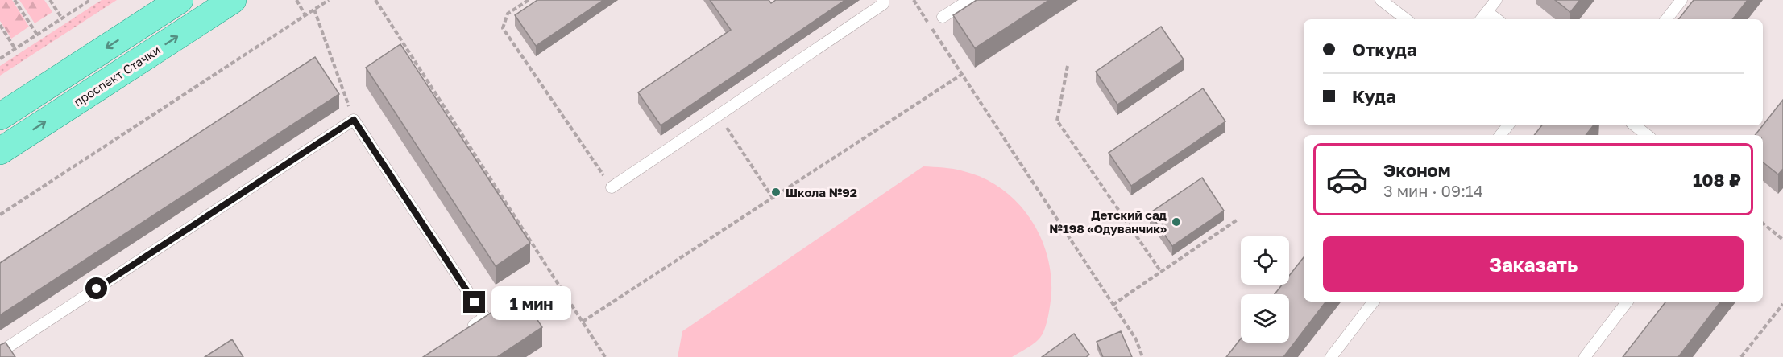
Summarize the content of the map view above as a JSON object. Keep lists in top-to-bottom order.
{
  "streets": {
    "main road": ["проспект Стачки"]
  },
  "places": ["Школа №92", "Детский сад №198 «Одуванчик»"],
  "page": {
    "banner": ["Откуда", "Куда"],
    "list": [
      {
        "name": "Эконом",
        "note": "3 мин · 09:14",
        "value": "108 ₽"
      }
    ],
    "buttons": "Заказать",
    "bubble": "1 мин"
  }
}
